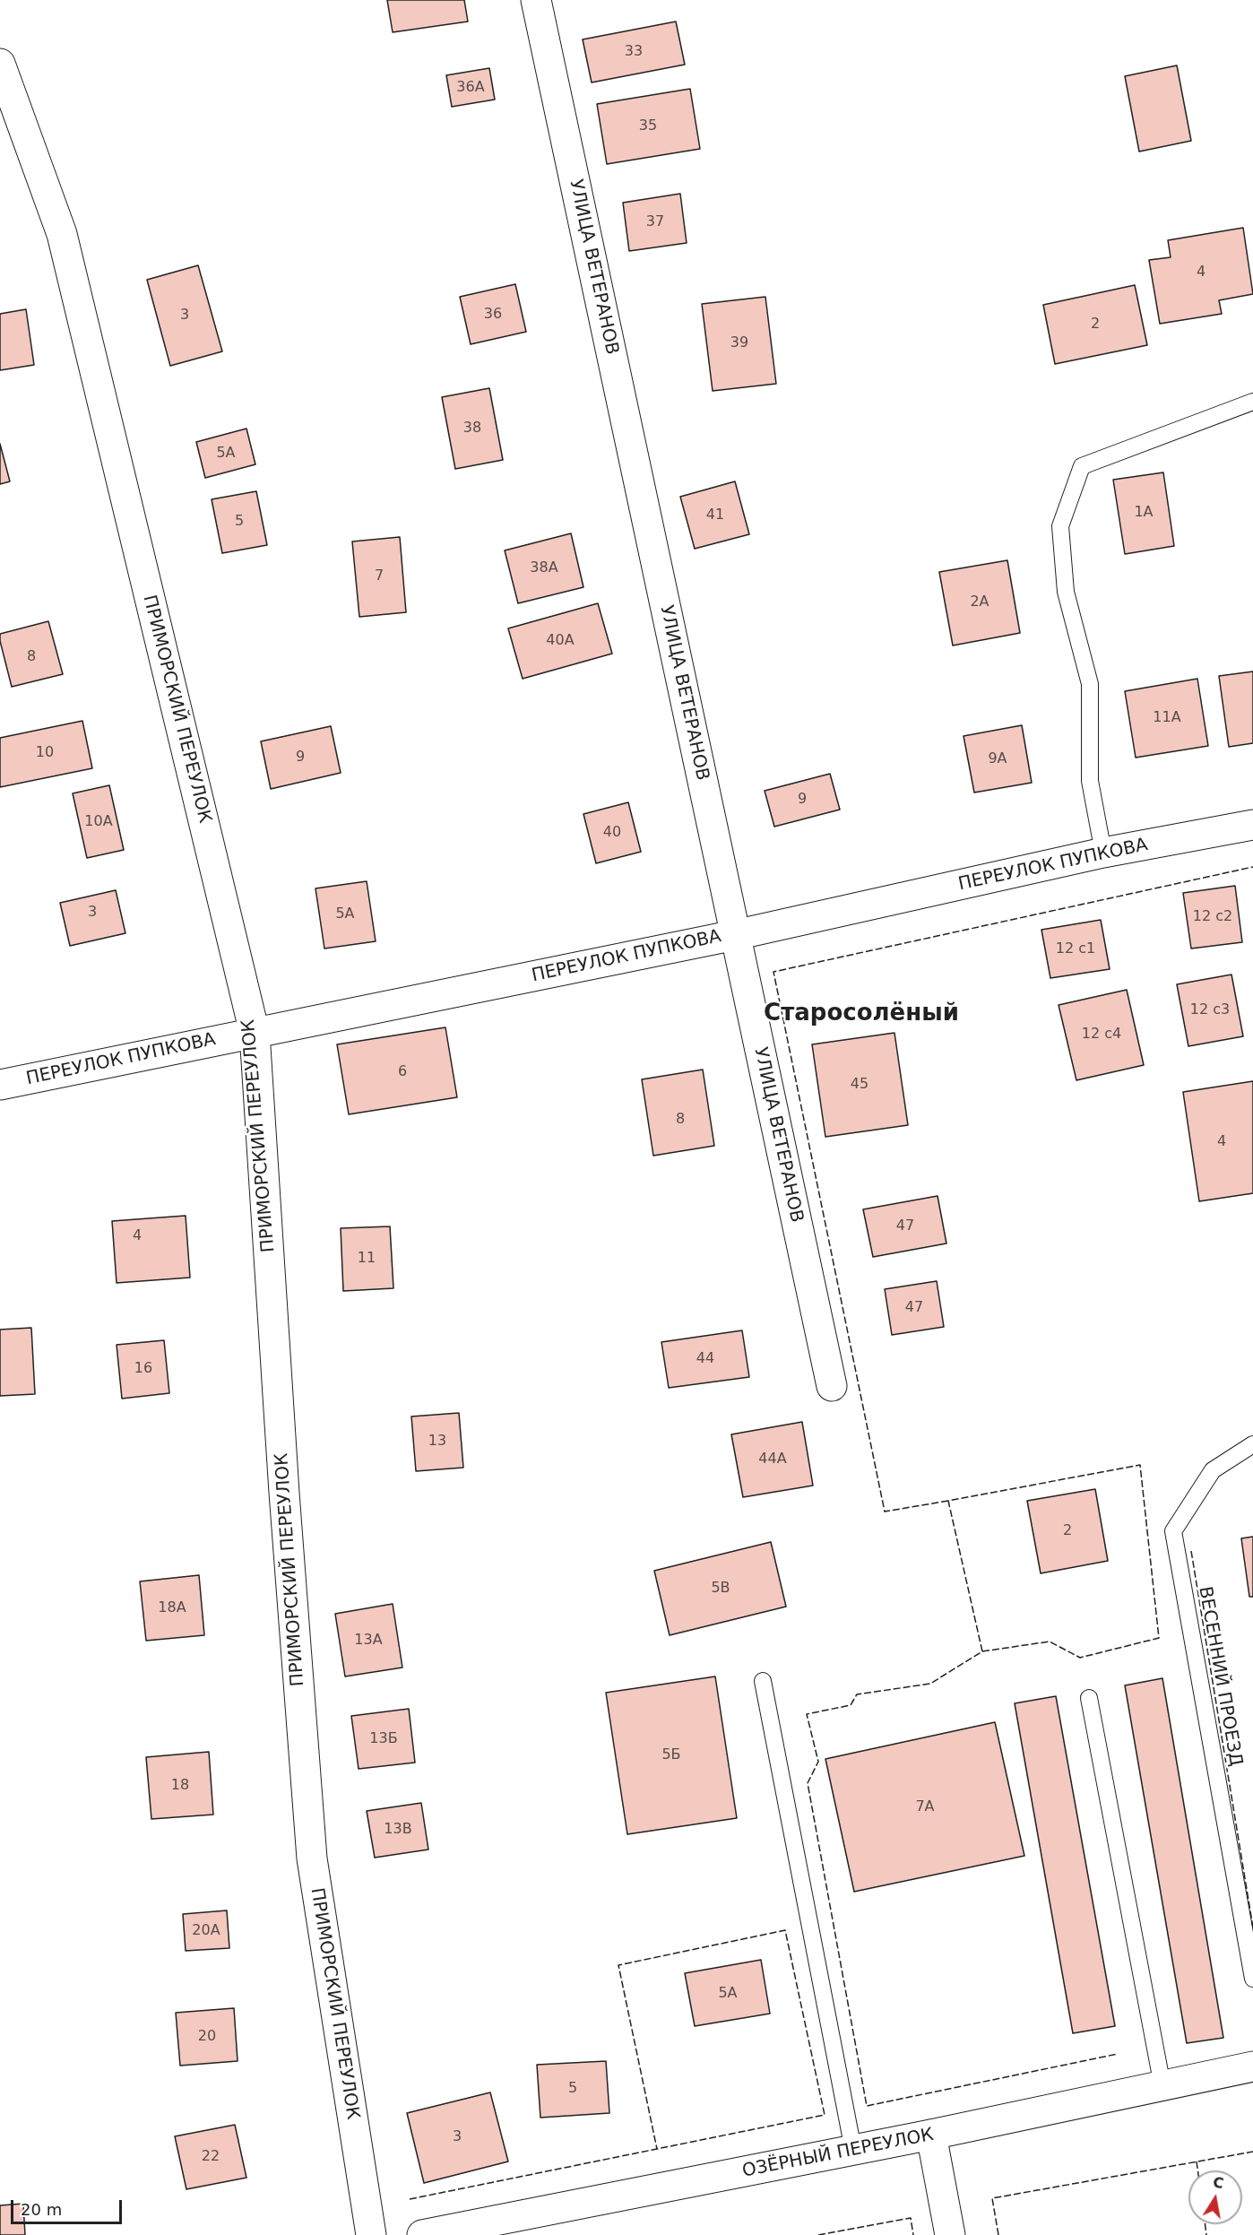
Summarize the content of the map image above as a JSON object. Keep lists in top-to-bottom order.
{
  "streets": {
    "street": [
      "УЛИЦА ВЕТЕРАНОВ",
      "ПРИМОРСКИЙ ПЕРЕУЛОК",
      "ПЕРЕУЛОК ПУПКОВА",
      "ОЗЁРНЫЙ ПЕРЕУЛОК"
    ],
    "lane": ["ВЕСЕННИЙ ПРОЕЗД"]
  },
  "crossings": [
    ["УЛИЦА ВЕТЕРАНОВ", "ПЕРЕУЛОК ПУПКОВА"],
    ["ПРИМОРСКИЙ ПЕРЕУЛОК", "ПЕРЕУЛОК ПУПКОВА"]
  ],
  "districts": ["Староcолёный"],
  "house_numbers": [
    "33",
    "36А",
    "35",
    "37",
    "4",
    "36",
    "3",
    "2",
    "39",
    "38",
    "5А",
    "1А",
    "41",
    "5",
    "38А",
    "7",
    "2А",
    "40А",
    "8",
    "11А",
    "10",
    "9",
    "9А",
    "9",
    "10А",
    "40",
    "3",
    "5А",
    "12 с2",
    "12 с1",
    "12 с3",
    "12 с4",
    "6",
    "45",
    "8",
    "4",
    "47",
    "4",
    "11",
    "47",
    "44",
    "16",
    "13",
    "44А",
    "2",
    "5В",
    "18А",
    "13А",
    "13Б",
    "5Б",
    "18",
    "7А",
    "13В",
    "20А",
    "5А",
    "20",
    "5",
    "3",
    "22"
  ],
  "scale_bar": "20 m",
  "north": "top"
}
